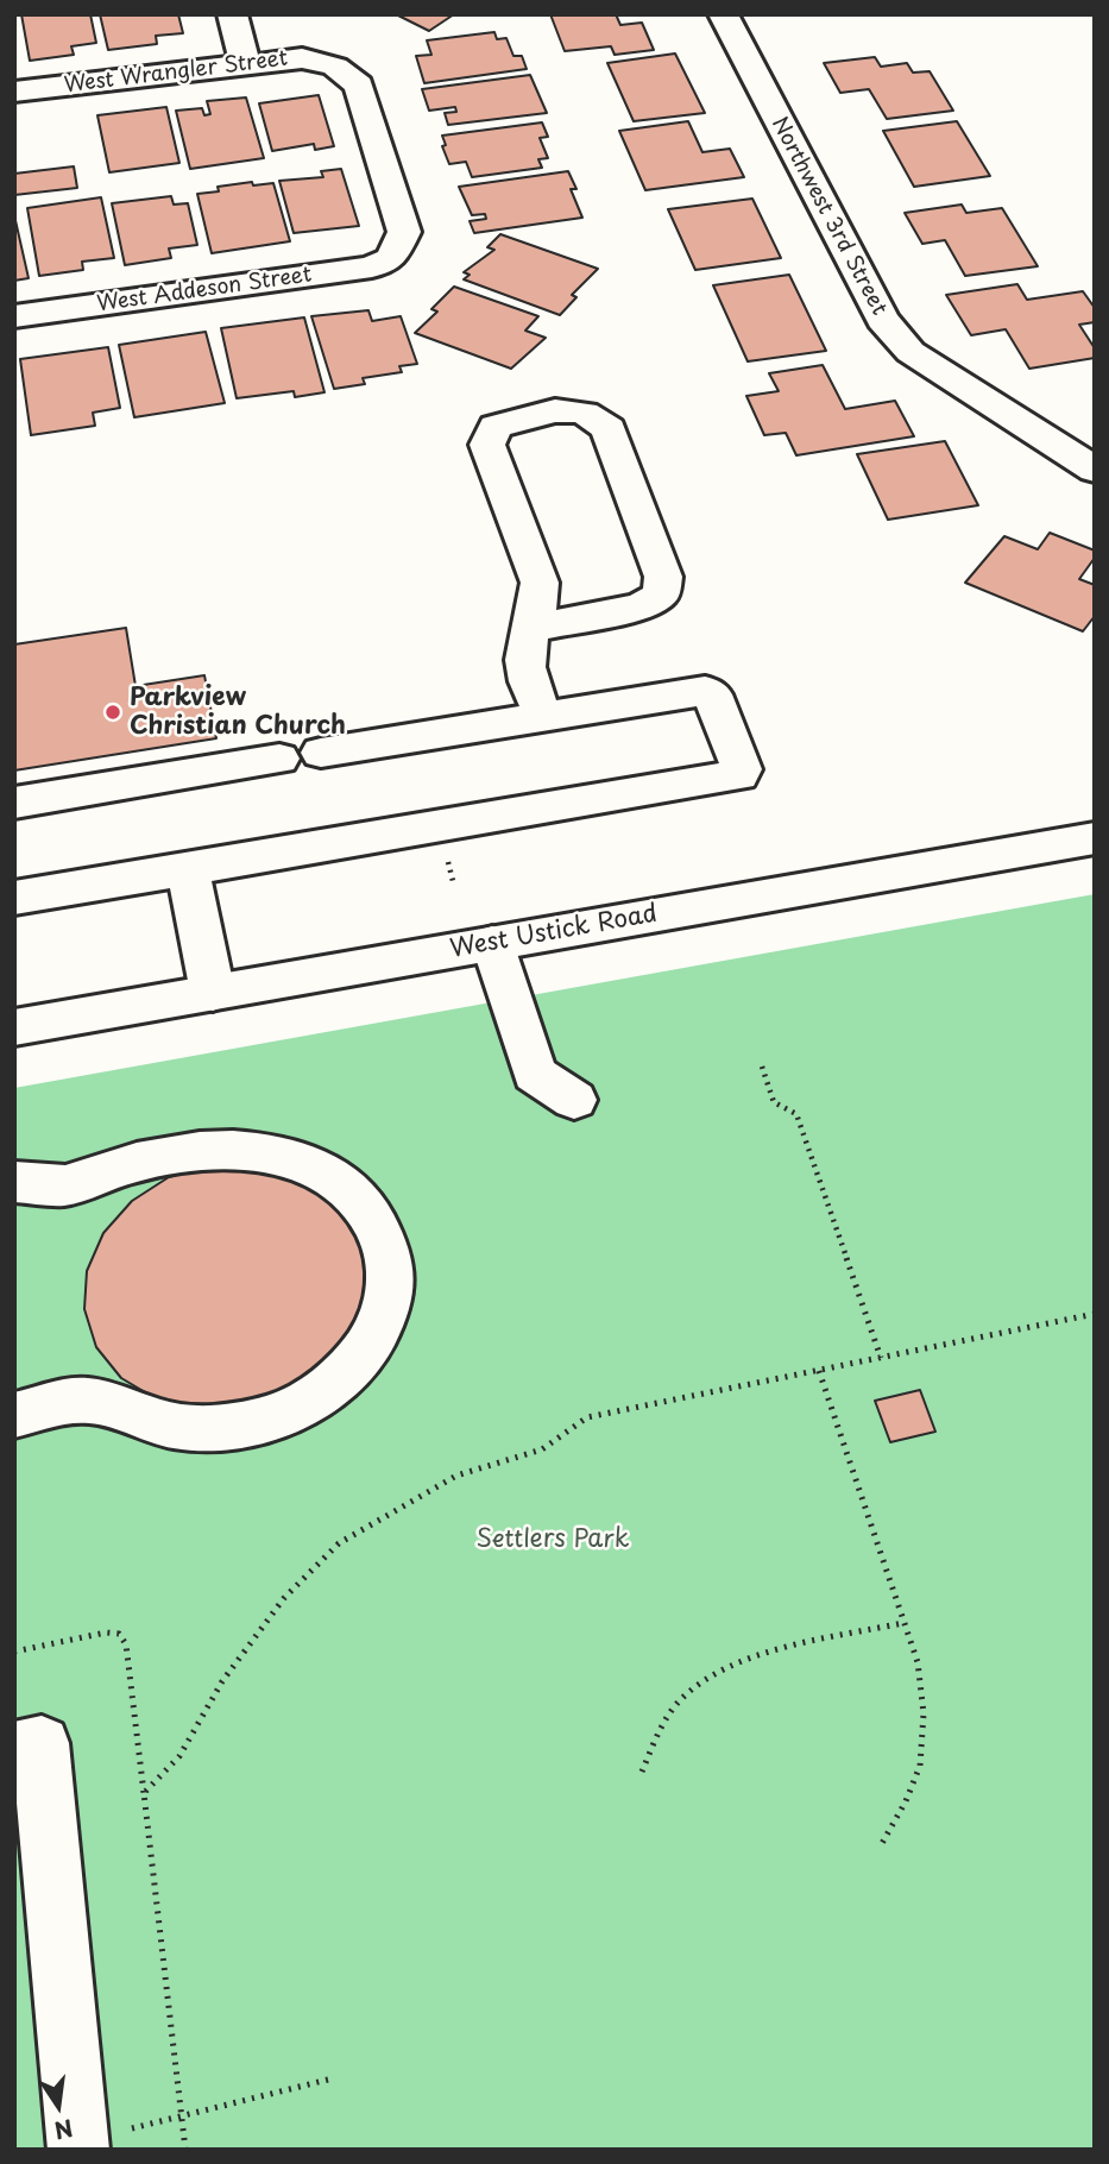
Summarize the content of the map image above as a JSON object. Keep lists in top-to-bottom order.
{
  "streets": {
    "street": [
      "West Wrangler Street",
      "Northwest 3rd Street",
      "West Addeson Street",
      "West Ustick Road"
    ]
  },
  "crossings": [
    ["West Wrangler Street", "West Addeson Street"]
  ],
  "parks": ["Settlers Park"],
  "places": ["Parkview Christian Church"],
  "north": "bottom"
}
